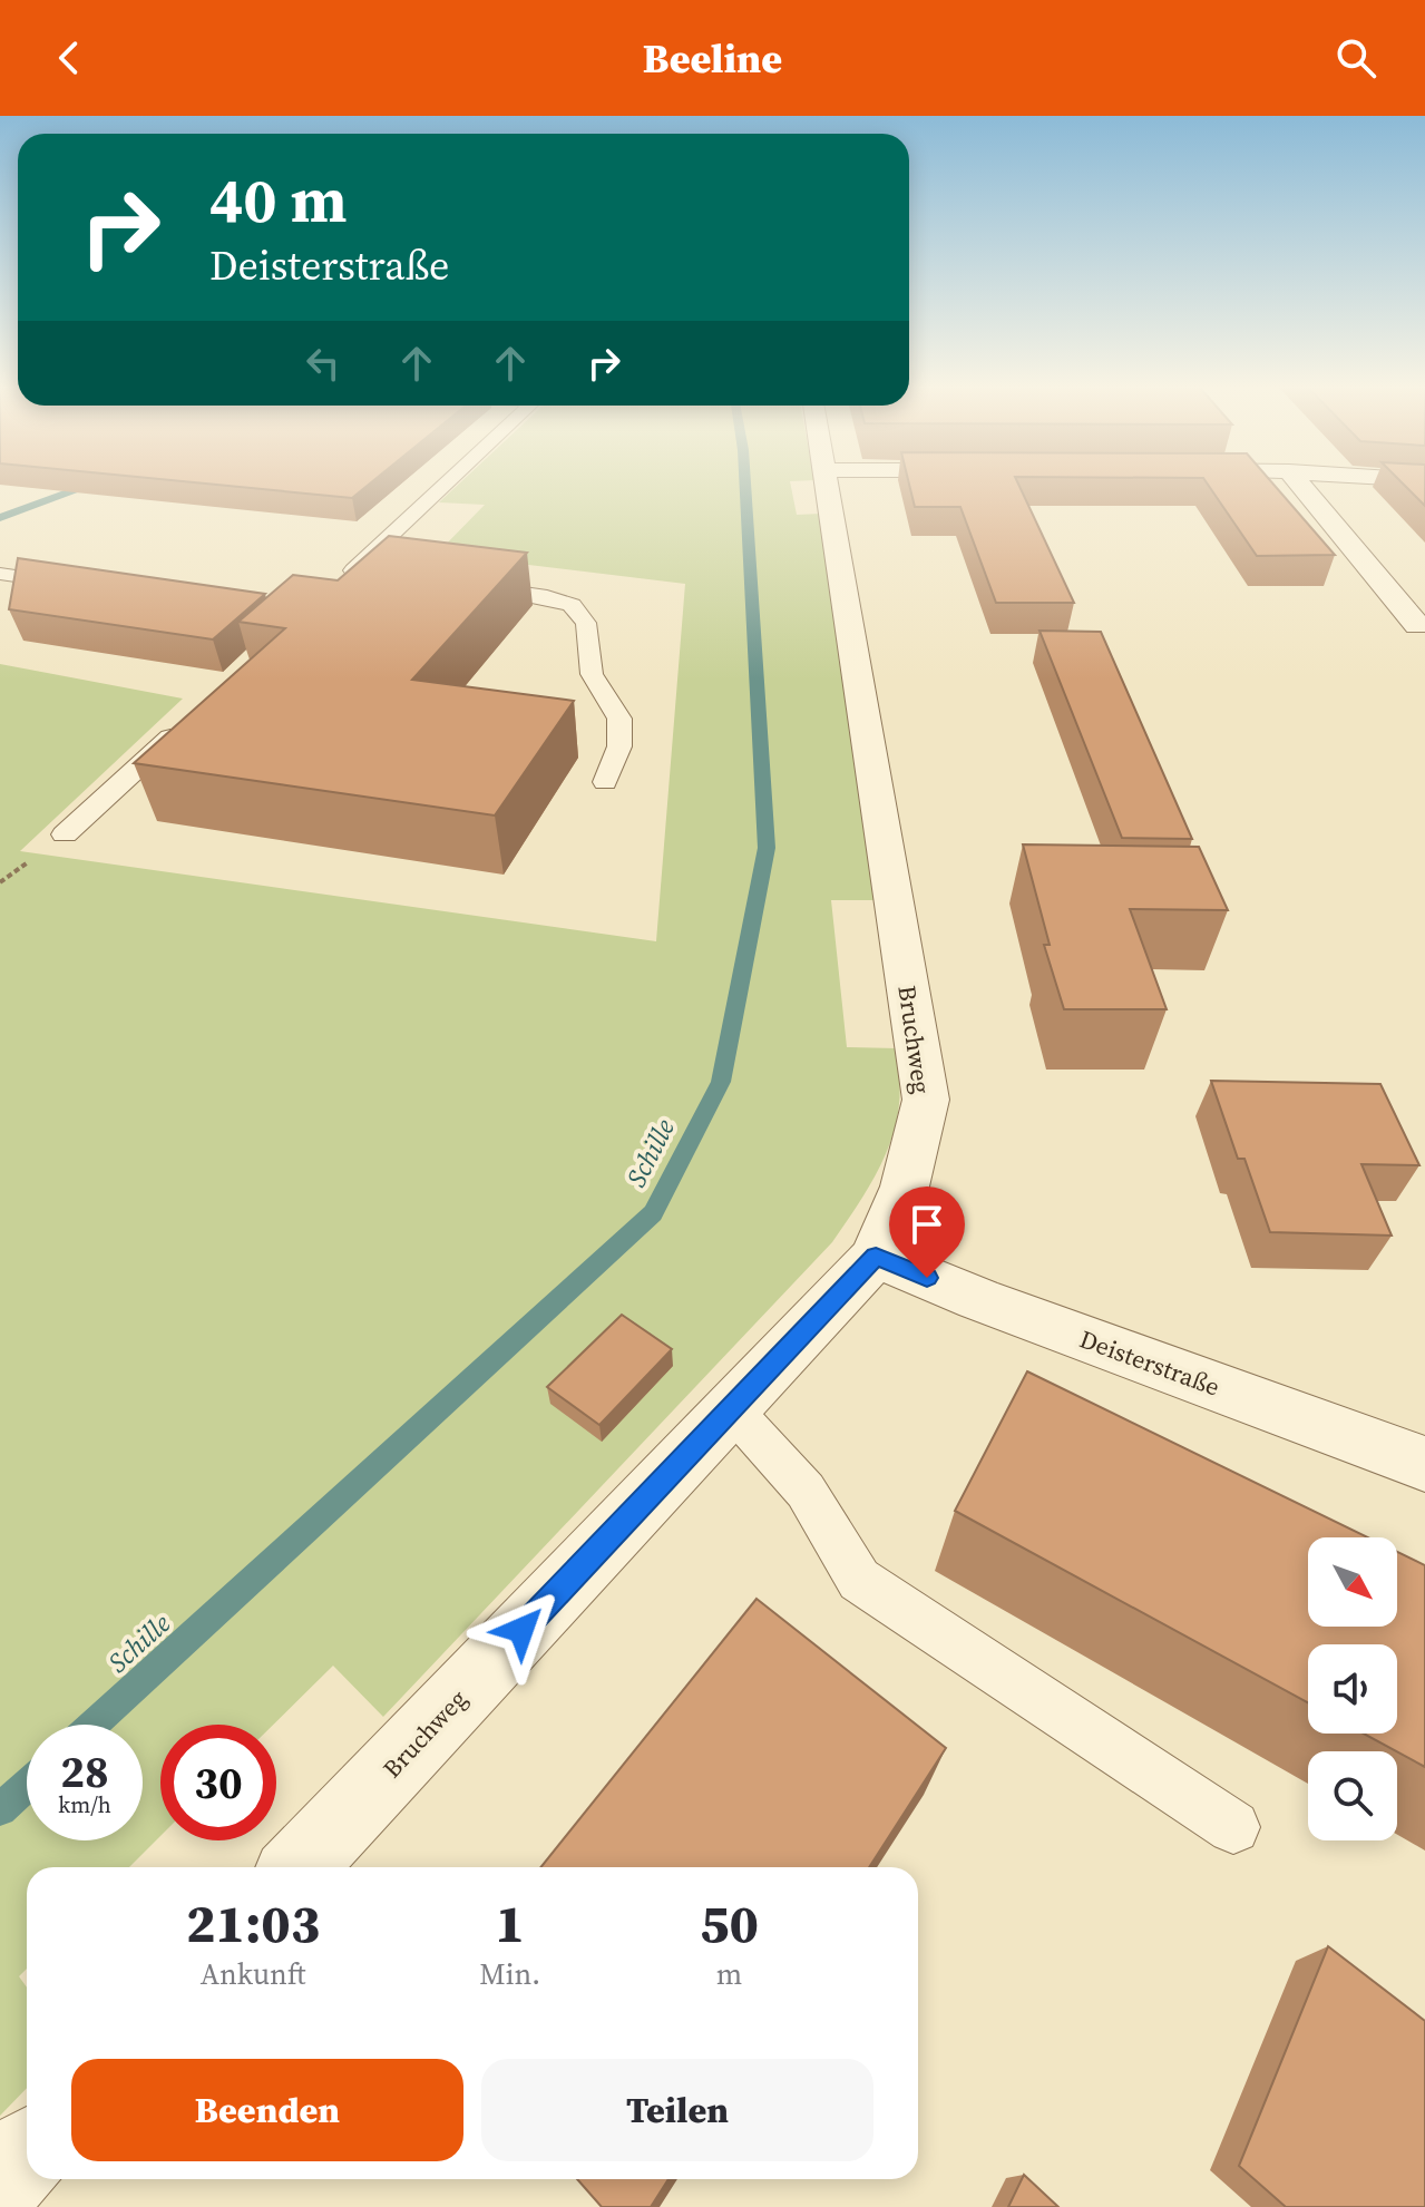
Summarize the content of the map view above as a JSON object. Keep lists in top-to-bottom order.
{
  "streets": {
    "street": ["Bruchweg", "Deisterstraße"]
  },
  "crossings": [
    ["Bruchweg", "Deisterstraße"]
  ],
  "water": ["Schille"],
  "north": "bottom right",
  "page": {
    "header": "Beeline",
    "turn": ["40 m", "Deisterstraße"],
    "speed": "28 km/h",
    "limit": "30",
    "eta": [
      "21:03",
      "Ankunft",
      "1",
      "Min.",
      "50",
      "m"
    ],
    "buttons": ["Beenden", "Teilen"]
  }
}
